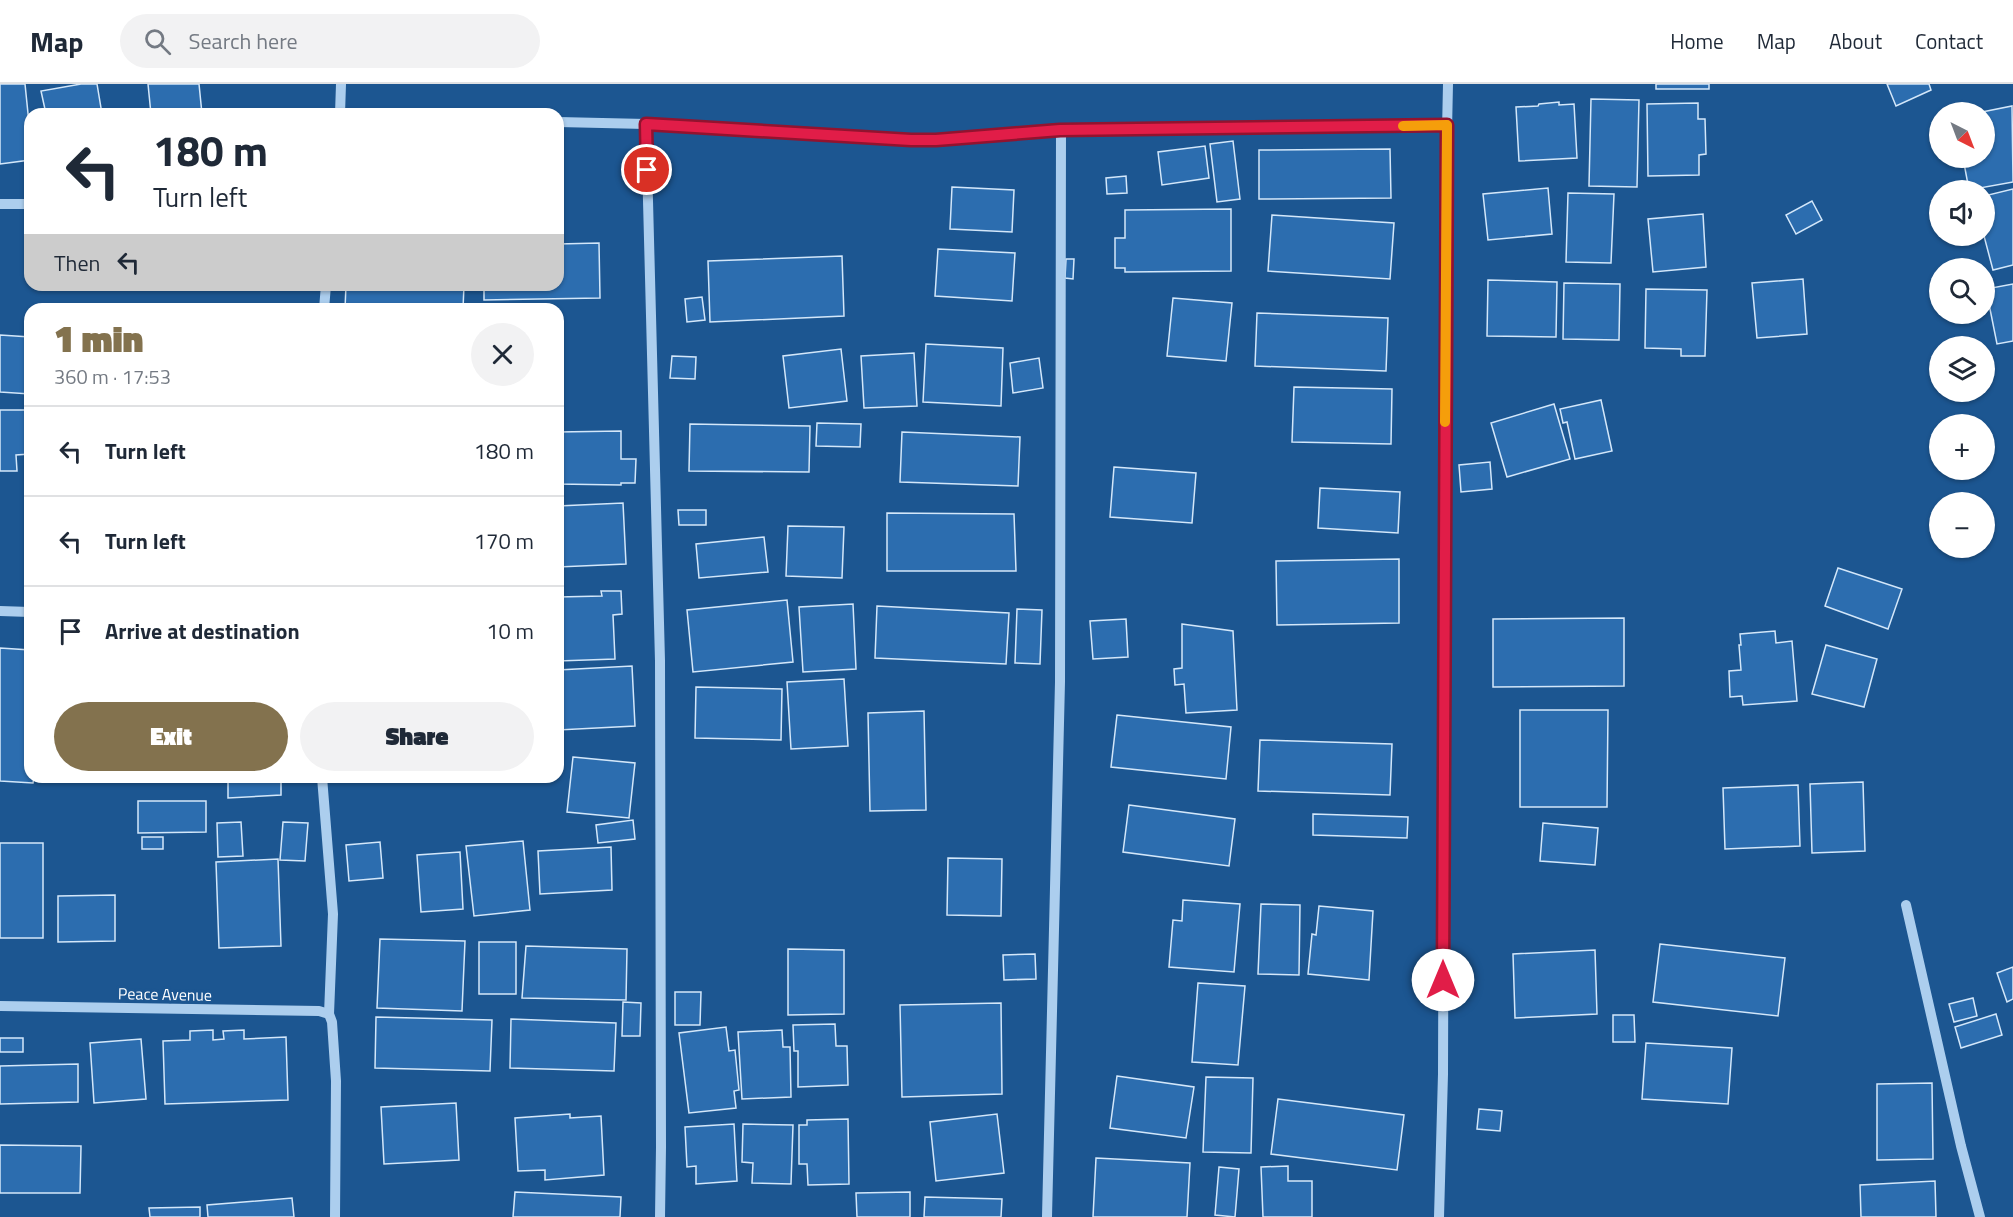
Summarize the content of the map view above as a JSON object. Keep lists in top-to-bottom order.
{
  "streets": {
    "street": ["Peace Avenue"]
  },
  "north": "bottom right",
  "page": {
    "header": "Map",
    "search": "Search here",
    "nav": [
      "Home",
      "Map",
      "About",
      "Contact"
    ],
    "map_buttons": ["+", "−"],
    "turn": ["180 m", "Turn left"],
    "then": "Then",
    "heading": ["1 min", "360 m · 17:53"],
    "list": [
      {
        "name": "Turn left",
        "value": "180 m"
      },
      {
        "name": "Turn left",
        "value": "170 m"
      },
      {
        "name": "Arrive at destination",
        "value": "10 m"
      }
    ],
    "buttons": ["Exit", "Share"]
  }
}
